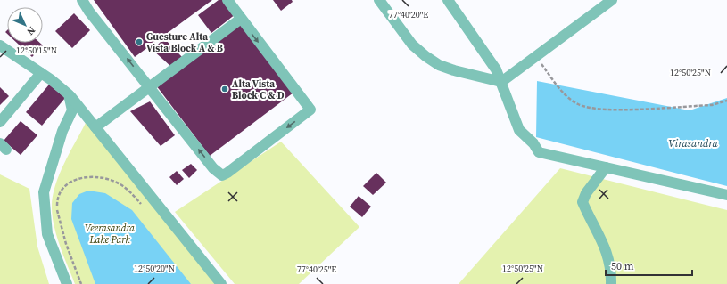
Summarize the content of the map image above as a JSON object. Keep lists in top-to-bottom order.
{
  "water": ["Virasandra"],
  "parks": ["Veerasandra Lake Park"],
  "places": ["Guesture Alta Vista Block A & B", "Alta Vista Block C & D"],
  "scale_bar": "50 m",
  "north": "bottom right",
  "coordinates": [
    "77°40'20\"E",
    "12°50'15\"N",
    "12°50'25\"N",
    "12°50'20\"N",
    "77°40'25\"E"
  ]
}
